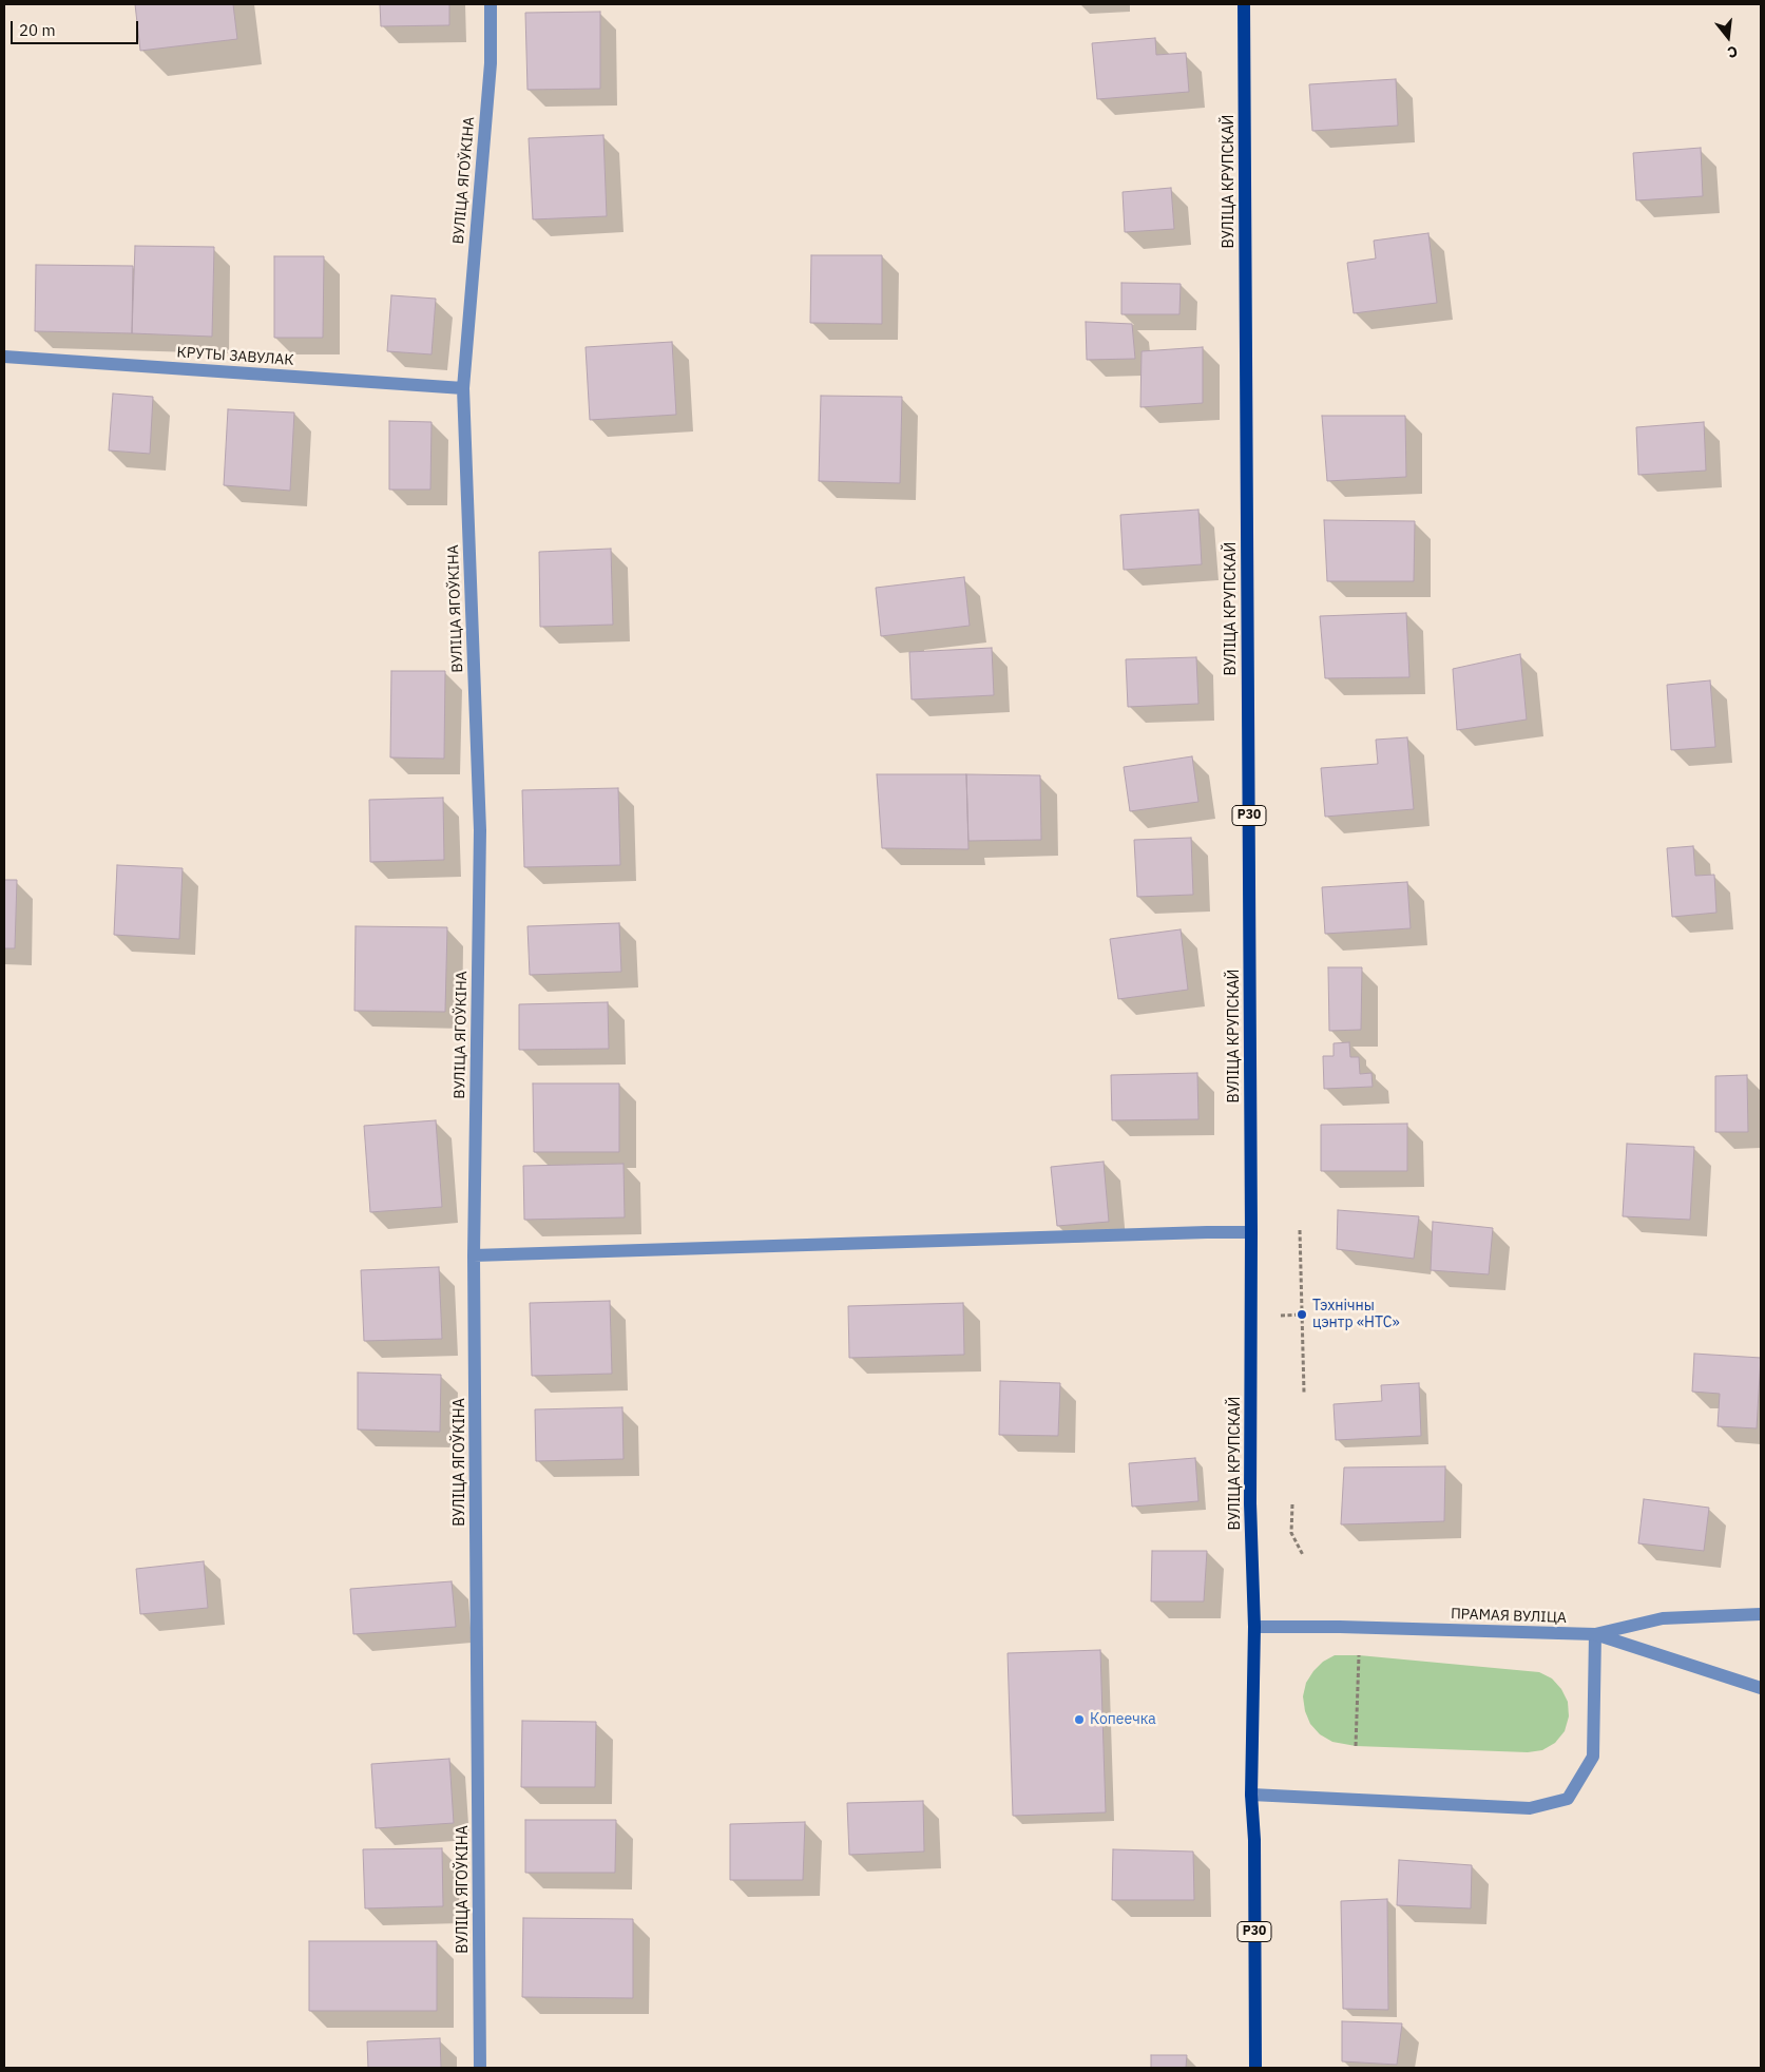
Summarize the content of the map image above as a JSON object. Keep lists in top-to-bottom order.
{
  "streets": {
    "main road": ["ВУЛІЦА КРУПСКАЙ", "Р30"],
    "street": ["ВУЛІЦА ЯГОЎКІНА", "КРУТЫ ЗАВУЛАК", "ПРАМАЯ ВУЛІЦА"]
  },
  "crossings": [
    ["ВУЛІЦА ЯГОЎКІНА", "КРУТЫ ЗАВУЛАК"],
    ["ВУЛІЦА КРУПСКАЙ", "ПРАМАЯ ВУЛІЦА"]
  ],
  "places": ["Тэхнічны цэнтр «НТС»", "Копеечка"],
  "scale_bar": "20 m",
  "north": "bottom"
}
